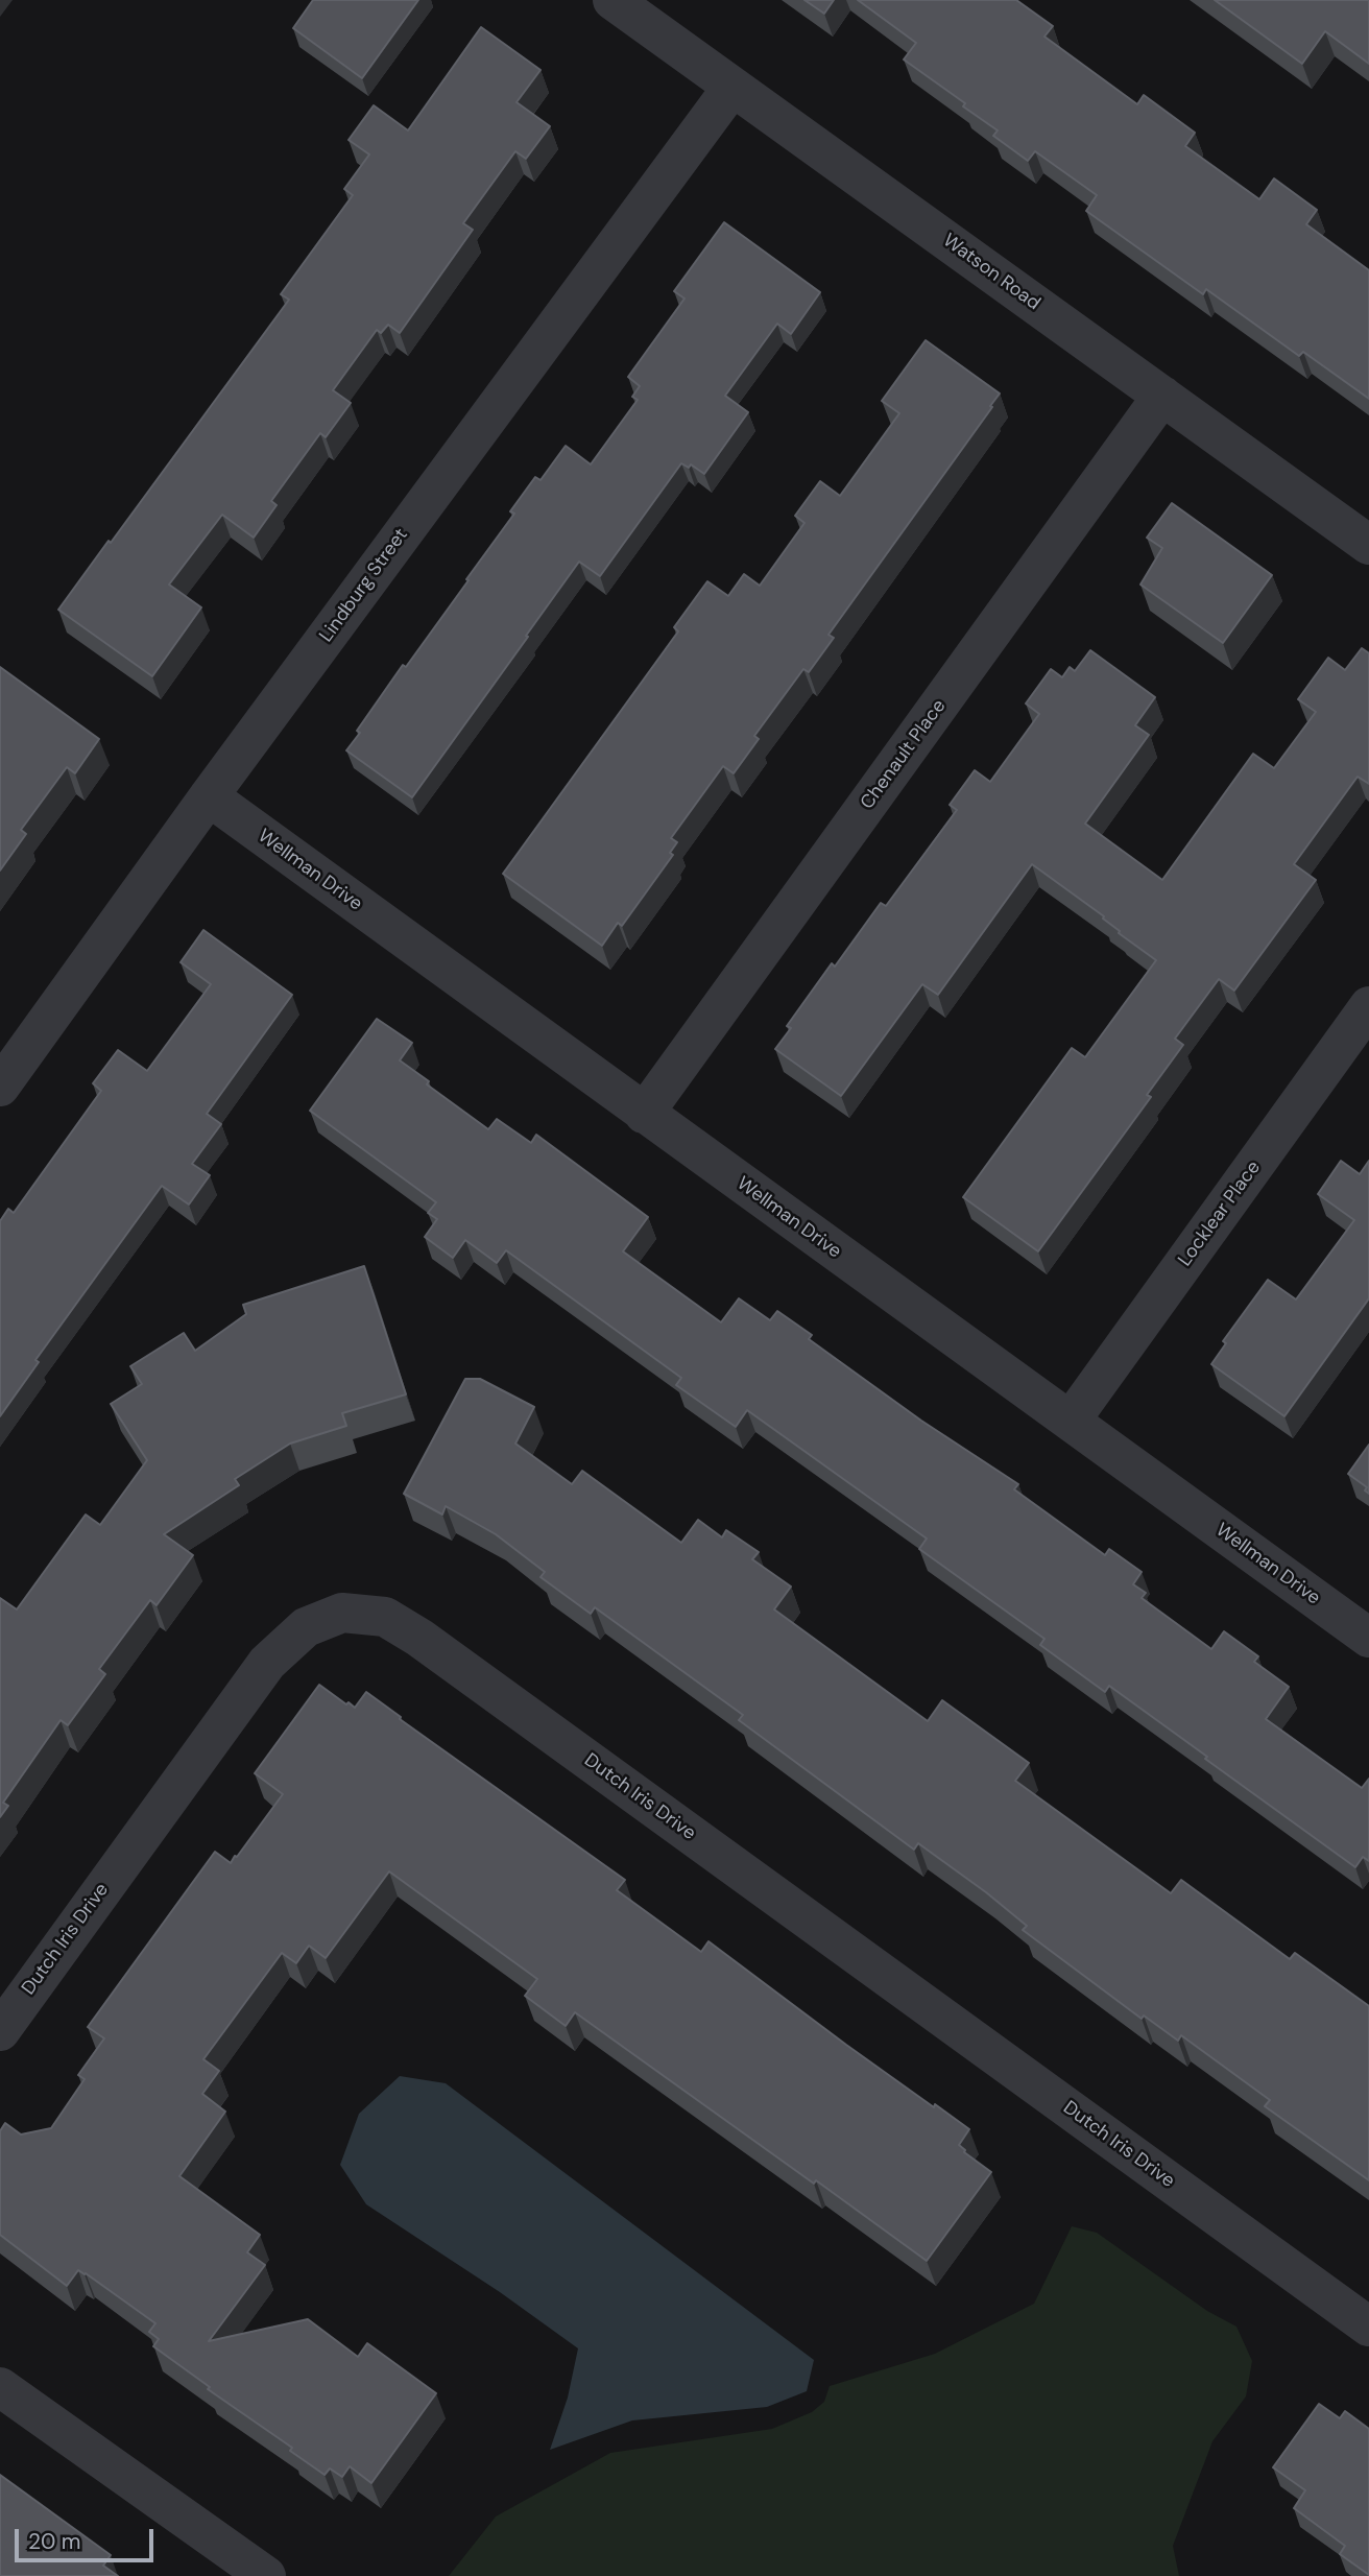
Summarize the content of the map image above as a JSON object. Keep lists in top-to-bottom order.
{
  "streets": {
    "street": [
      "Watson Road",
      "Lindburg Street",
      "Chenault Place",
      "Wellman Drive",
      "Locklear Place",
      "Dutch Iris Drive"
    ]
  },
  "crossings": [
    ["Watson Road", "Lindburg Street"],
    ["Watson Road", "Chenault Place"],
    ["Lindburg Street", "Wellman Drive"],
    ["Chenault Place", "Wellman Drive"],
    ["Wellman Drive", "Locklear Place"]
  ],
  "scale_bar": "20 m"
}
